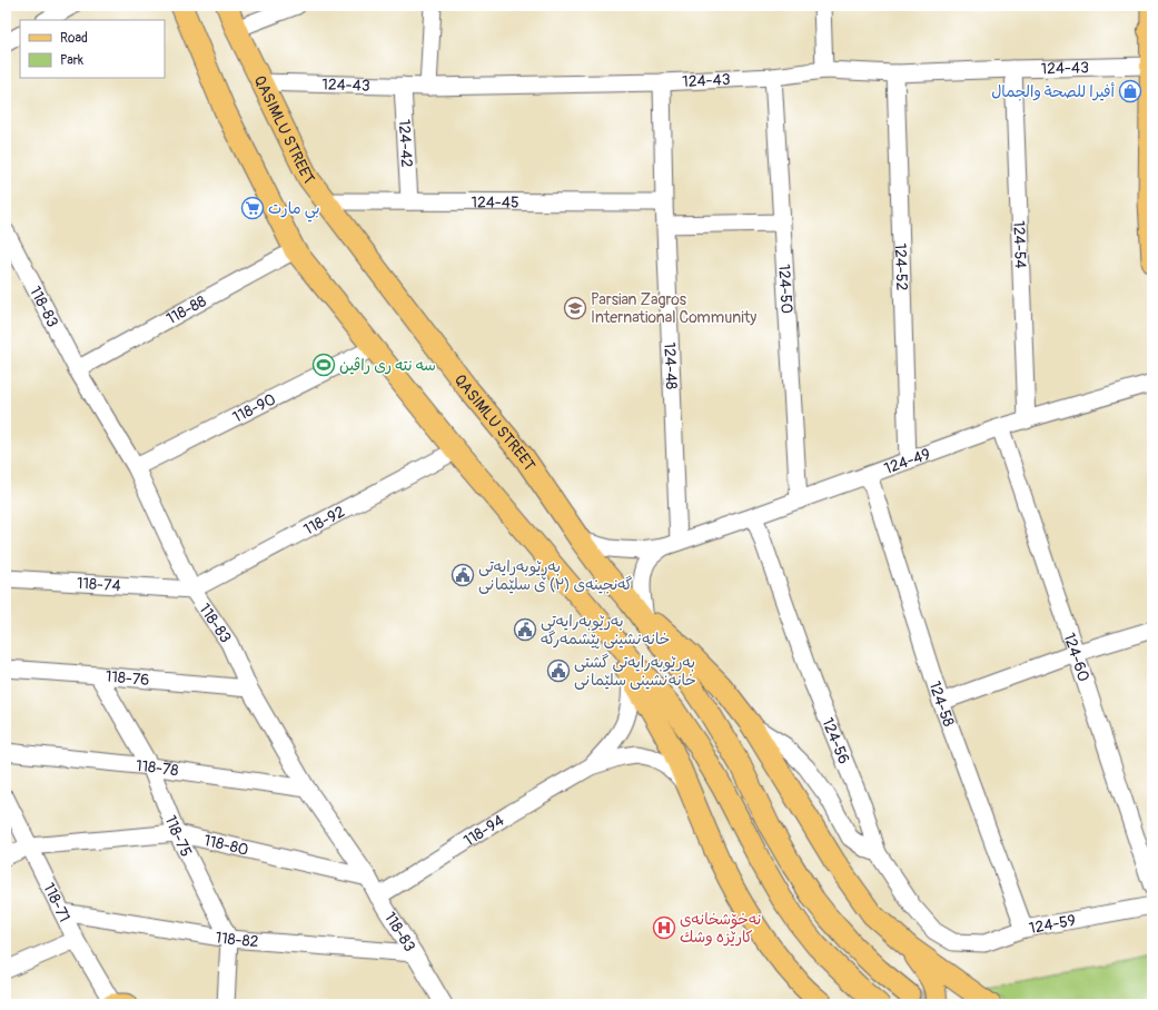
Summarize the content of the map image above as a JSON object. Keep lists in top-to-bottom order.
{
  "streets": {
    "main road": ["QASIMLU STREET"],
    "street": [
      "124-43",
      "124-42",
      "124-45",
      "124-54",
      "124-52",
      "124-50",
      "118-83",
      "118-88",
      "124-48",
      "118-90",
      "124-49",
      "118-92",
      "118-74",
      "124-60",
      "118-76",
      "124-58",
      "124-56",
      "118-78",
      "118-94",
      "118-75",
      "118-80",
      "118-71",
      "124-59",
      "118-82"
    ]
  },
  "crossings": [
    ["124-43", "QASIMLU STREET"],
    ["124-43", "124-42"],
    ["124-43", "124-54"],
    ["124-43", "124-52"],
    ["124-43", "124-50"],
    ["124-43", "124-48"],
    ["QASIMLU STREET", "124-45"],
    ["QASIMLU STREET", "124-49"],
    ["124-42", "124-45"],
    ["124-45", "124-48"],
    ["124-54", "124-49"],
    ["124-52", "124-49"],
    ["124-50", "124-49"],
    ["118-83", "118-88"],
    ["118-83", "118-90"],
    ["118-83", "118-92"],
    ["118-83", "118-74"],
    ["118-83", "118-76"],
    ["118-83", "118-78"],
    ["118-83", "118-94"],
    ["118-83", "118-80"],
    ["118-83", "118-82"],
    ["124-48", "124-49"],
    ["124-49", "124-60"],
    ["124-49", "124-58"],
    ["124-49", "124-56"],
    ["118-92", "118-74"],
    ["118-76", "118-75"],
    ["124-58", "124-59"],
    ["124-56", "124-59"],
    ["118-78", "118-75"],
    ["118-75", "118-80"],
    ["118-75", "118-82"],
    ["118-80", "118-71"],
    ["118-71", "118-82"]
  ],
  "places": {
    "shop": ["أفيرا للصحة والجمال"],
    "supermarket": ["بي مارت"],
    "school or university": ["Parsian Zagros International Community"],
    "sports": ["سه نته رى راڤين"],
    "public building": ["بەڕێوبەرایەتی گەنجینەی (۲) ی سلێمانی", "بەرێوبەرایەتی خانەنشینی پێشمەرگە", "بەرێوبەرایەتی گشتی خانەنشینی سلێمانی"],
    "hospital": ["نەخۆشخانەی کارێزە وشك"]
  },
  "legend": ["Road", "Park"]
}
